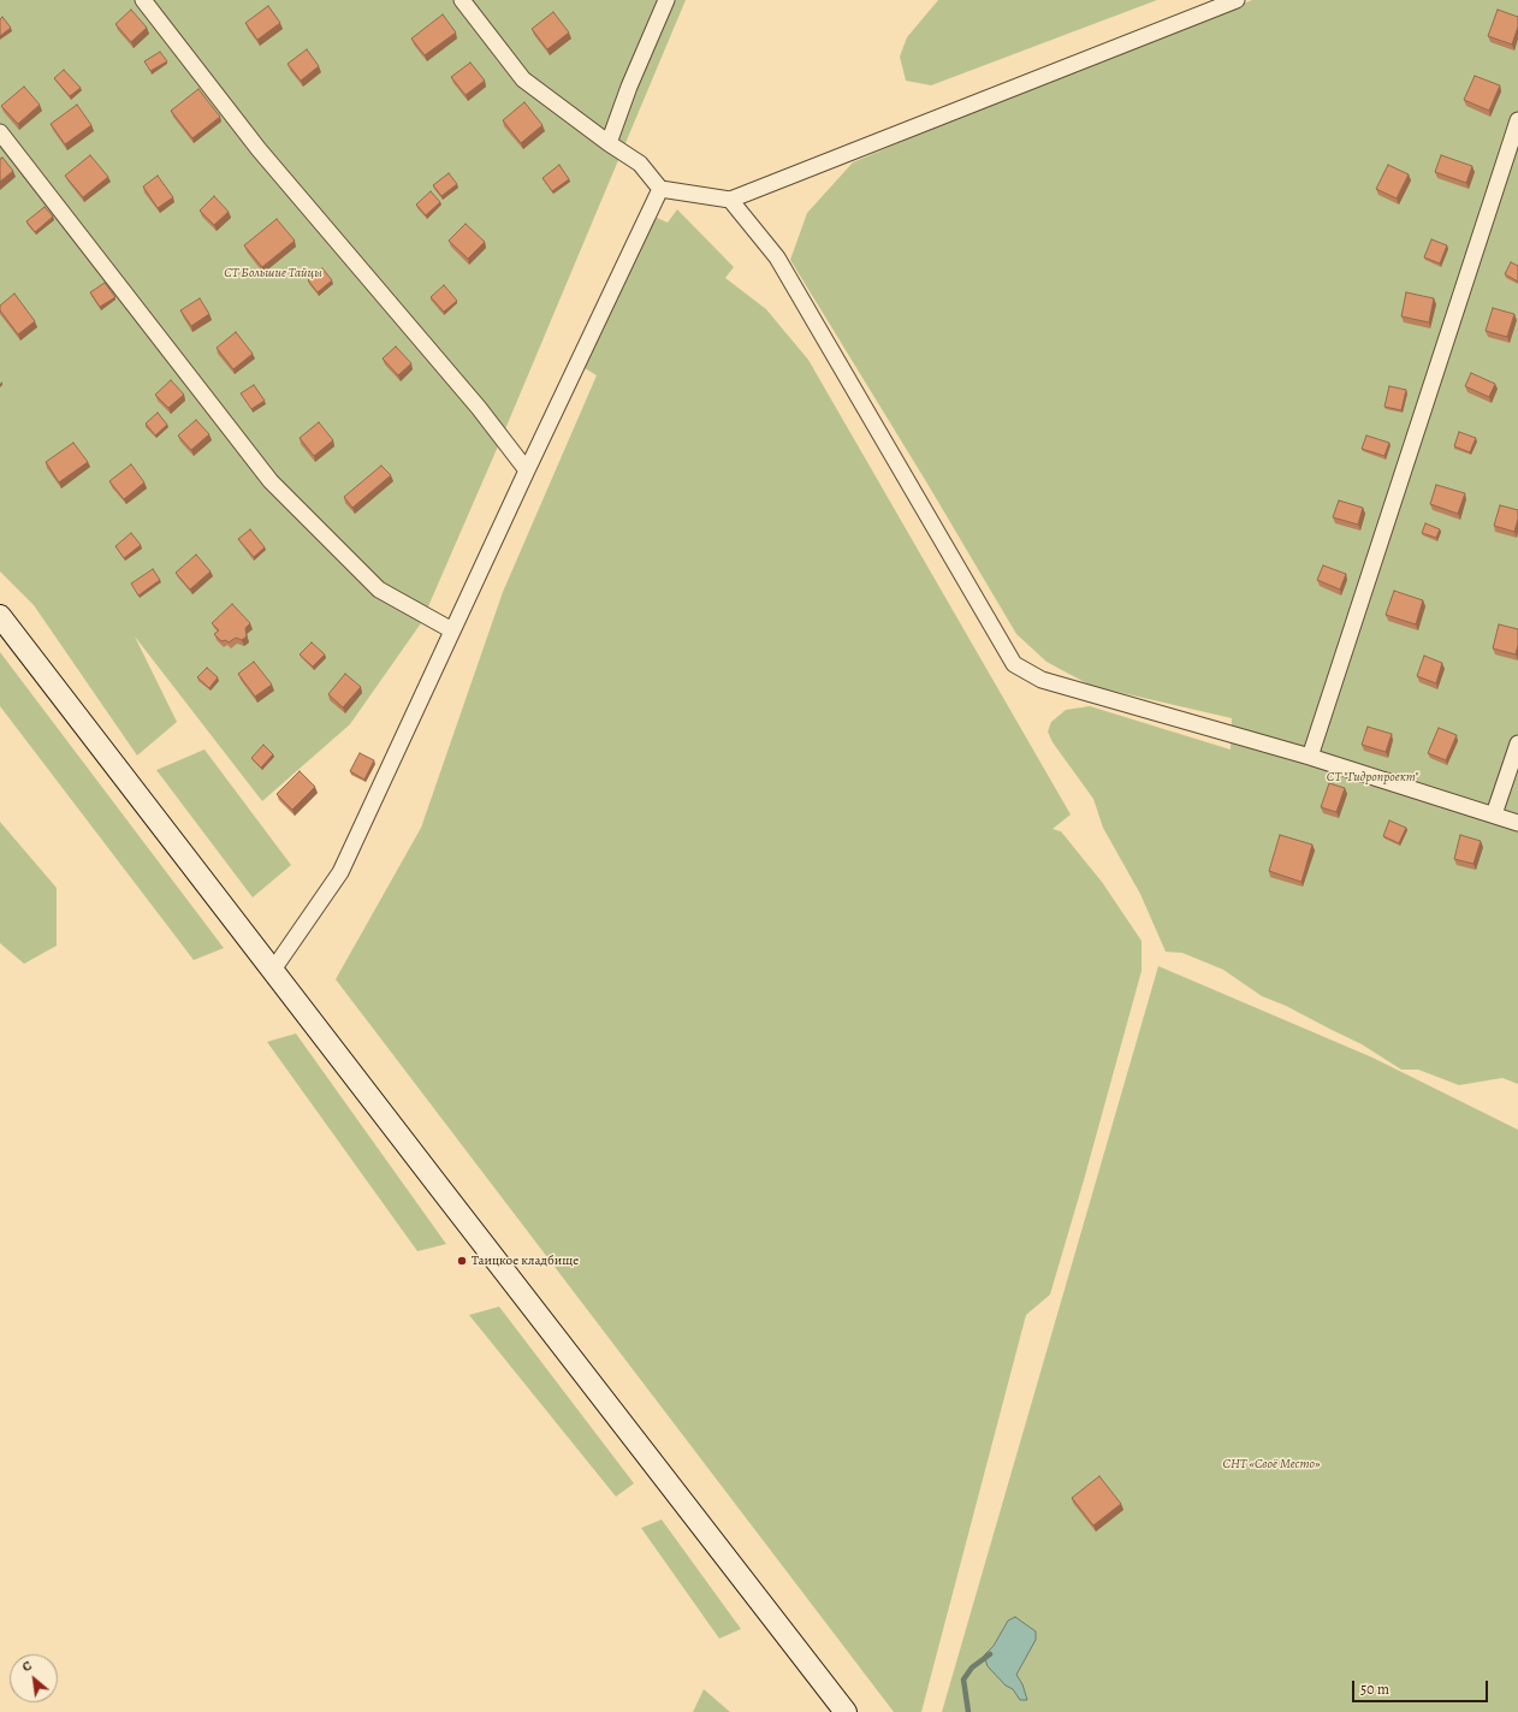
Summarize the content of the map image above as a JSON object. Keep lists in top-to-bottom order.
{
  "parks": ["СТ Большие Тайцы", "СТ \"Гидропроект\"", "СНТ «Своё Место»"],
  "places": ["Таицкое кладбище"],
  "scale_bar": "50 m",
  "north": "top left"
}
